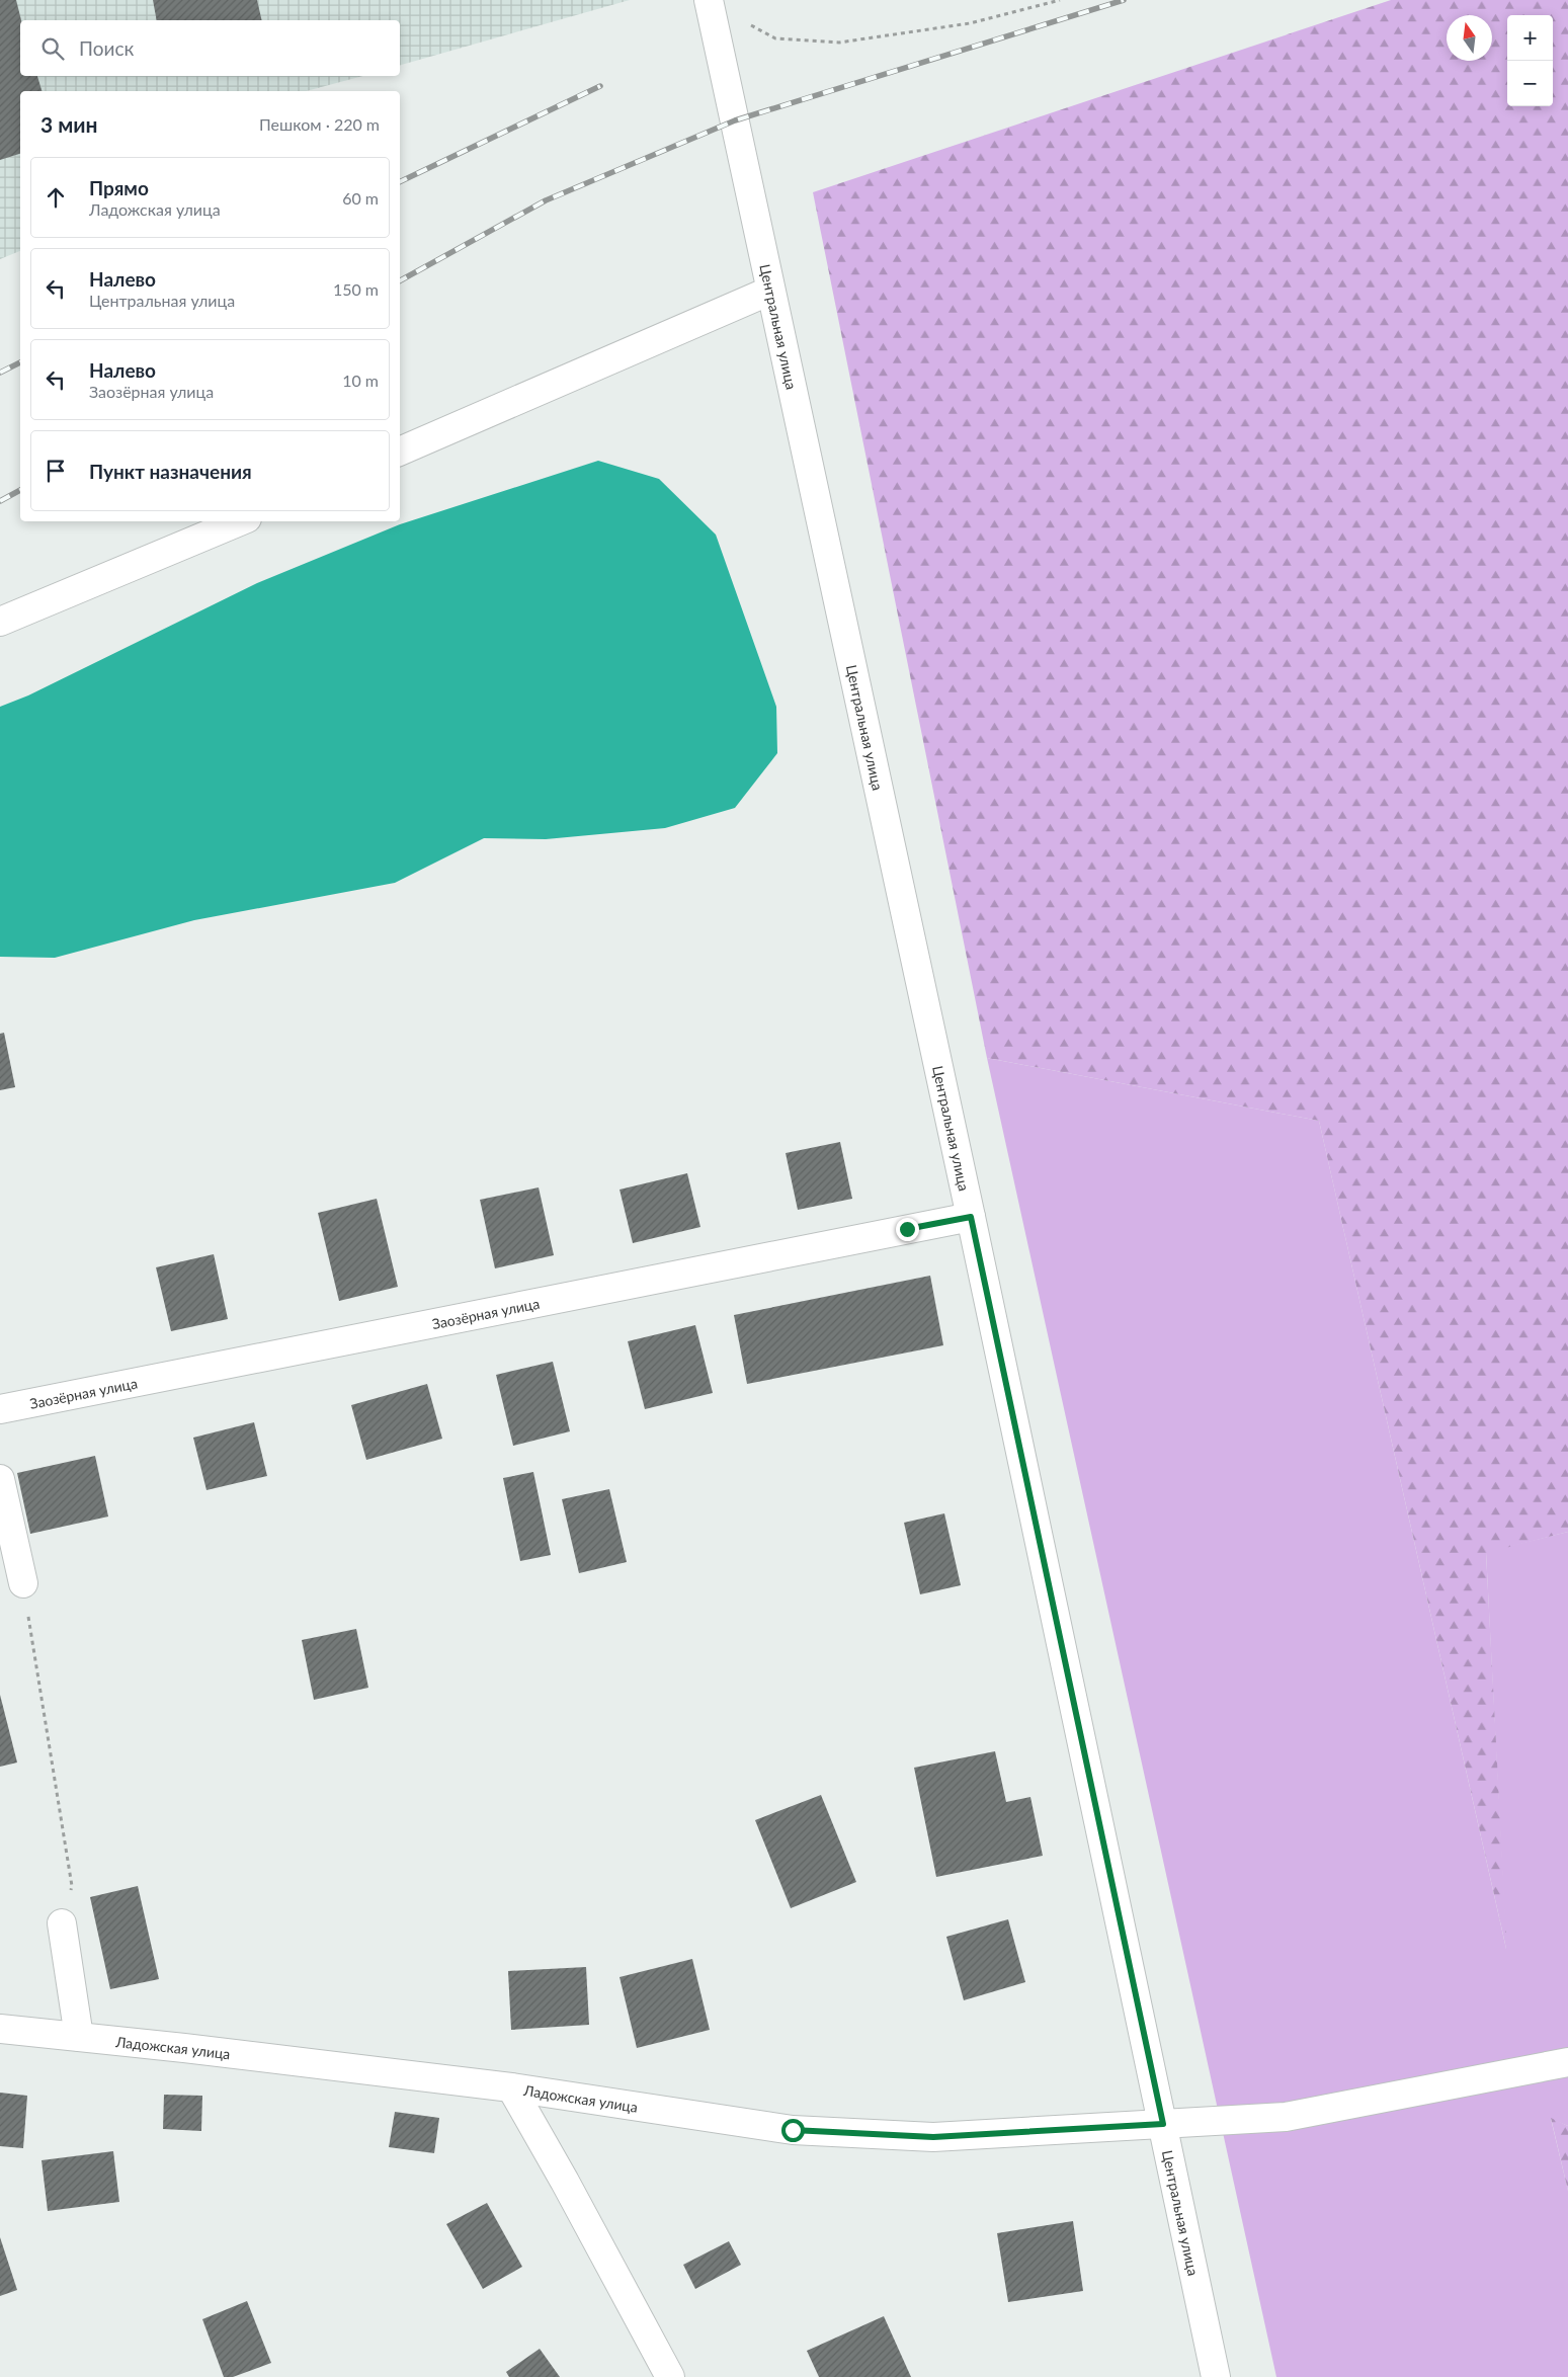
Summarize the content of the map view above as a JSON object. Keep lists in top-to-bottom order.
{
  "streets": {
    "street": ["Центральная улица", "Заозёрная улица", "Ладожская улица"]
  },
  "crossings": [
    ["Центральная улица", "Заозёрная улица"],
    ["Центральная улица", "Ладожская улица"]
  ],
  "north": "top",
  "page": {
    "map_buttons": ["+", "−"],
    "search": "Поиск",
    "heading": ["3 мин", "Пешком · 220 m"],
    "list": [
      ["Прямо", "Ладожская улица", "60 m"],
      ["Налево", "Центральная улица", "150 m"],
      ["Налево", "Заозёрная улица", "10 m"],
      "Пункт назначения"
    ]
  }
}
